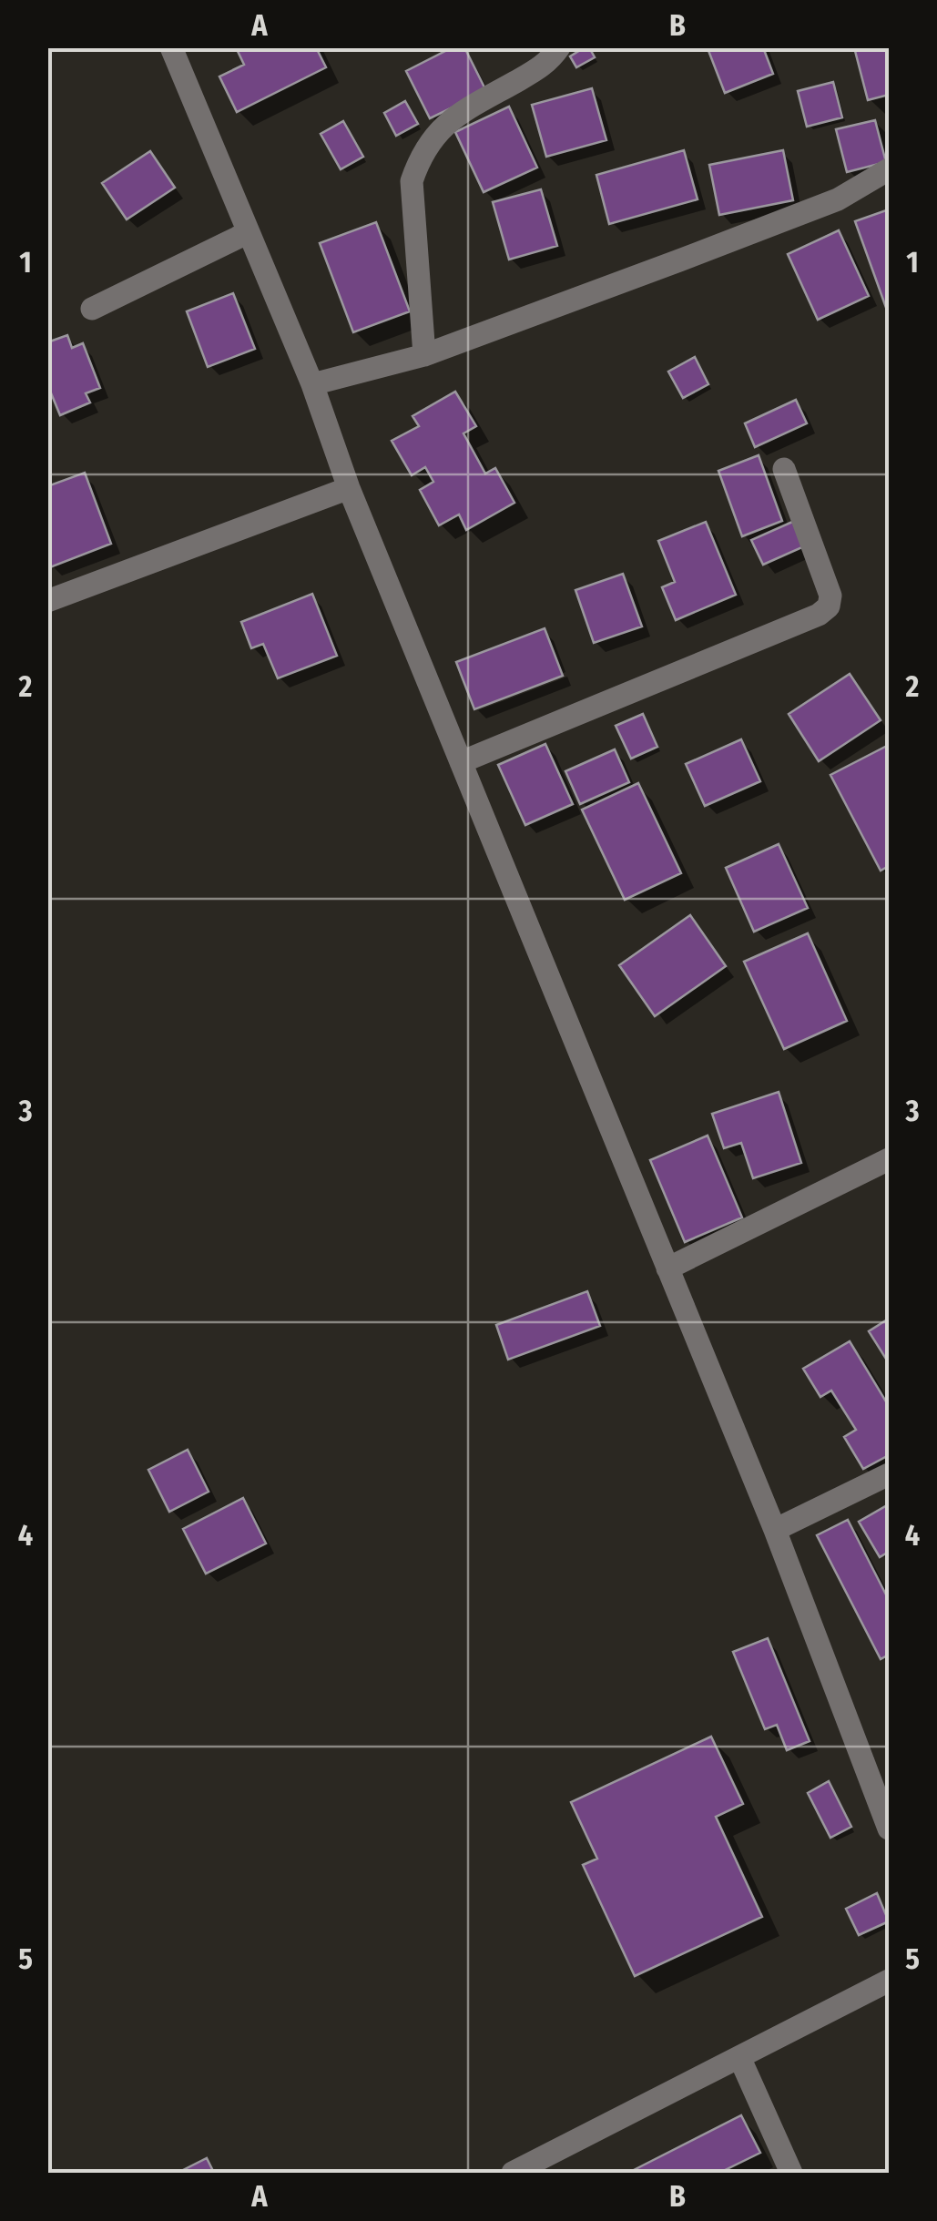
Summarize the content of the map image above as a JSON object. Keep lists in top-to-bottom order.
{
  "grid": {
    "columns": ["A", "B"],
    "rows": [
      "1",
      "2",
      "3",
      "4",
      "5"
    ]
  }
}
